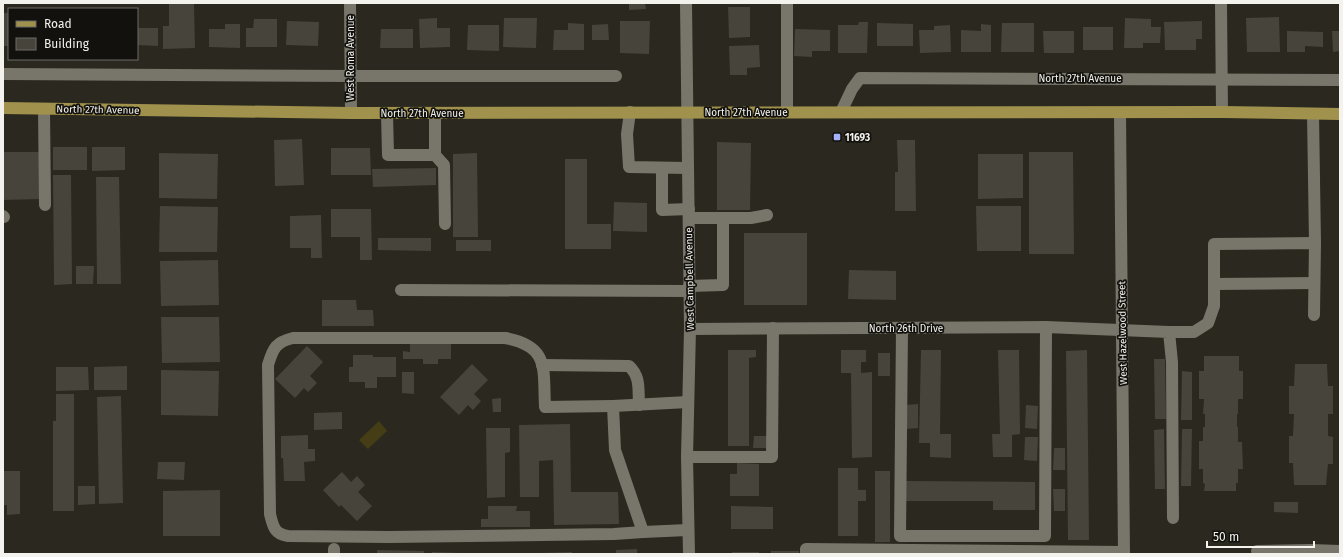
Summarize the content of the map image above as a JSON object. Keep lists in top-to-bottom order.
{
  "streets": {
    "main road": ["North 27th Avenue"],
    "street": [
      "West Roma Avenue",
      "West Campbell Avenue",
      "North 26th Drive",
      "West Hazelwood Street"
    ]
  },
  "crossings": [
    ["West Roma Avenue", "North 27th Avenue"],
    ["North 27th Avenue", "West Campbell Avenue"],
    ["North 27th Avenue", "West Hazelwood Street"],
    ["West Campbell Avenue", "North 26th Drive"],
    ["North 26th Drive", "West Hazelwood Street"]
  ],
  "places": {
    "transit": ["11693"]
  },
  "legend": ["Road", "Building"],
  "scale_bar": "50 m"
}
